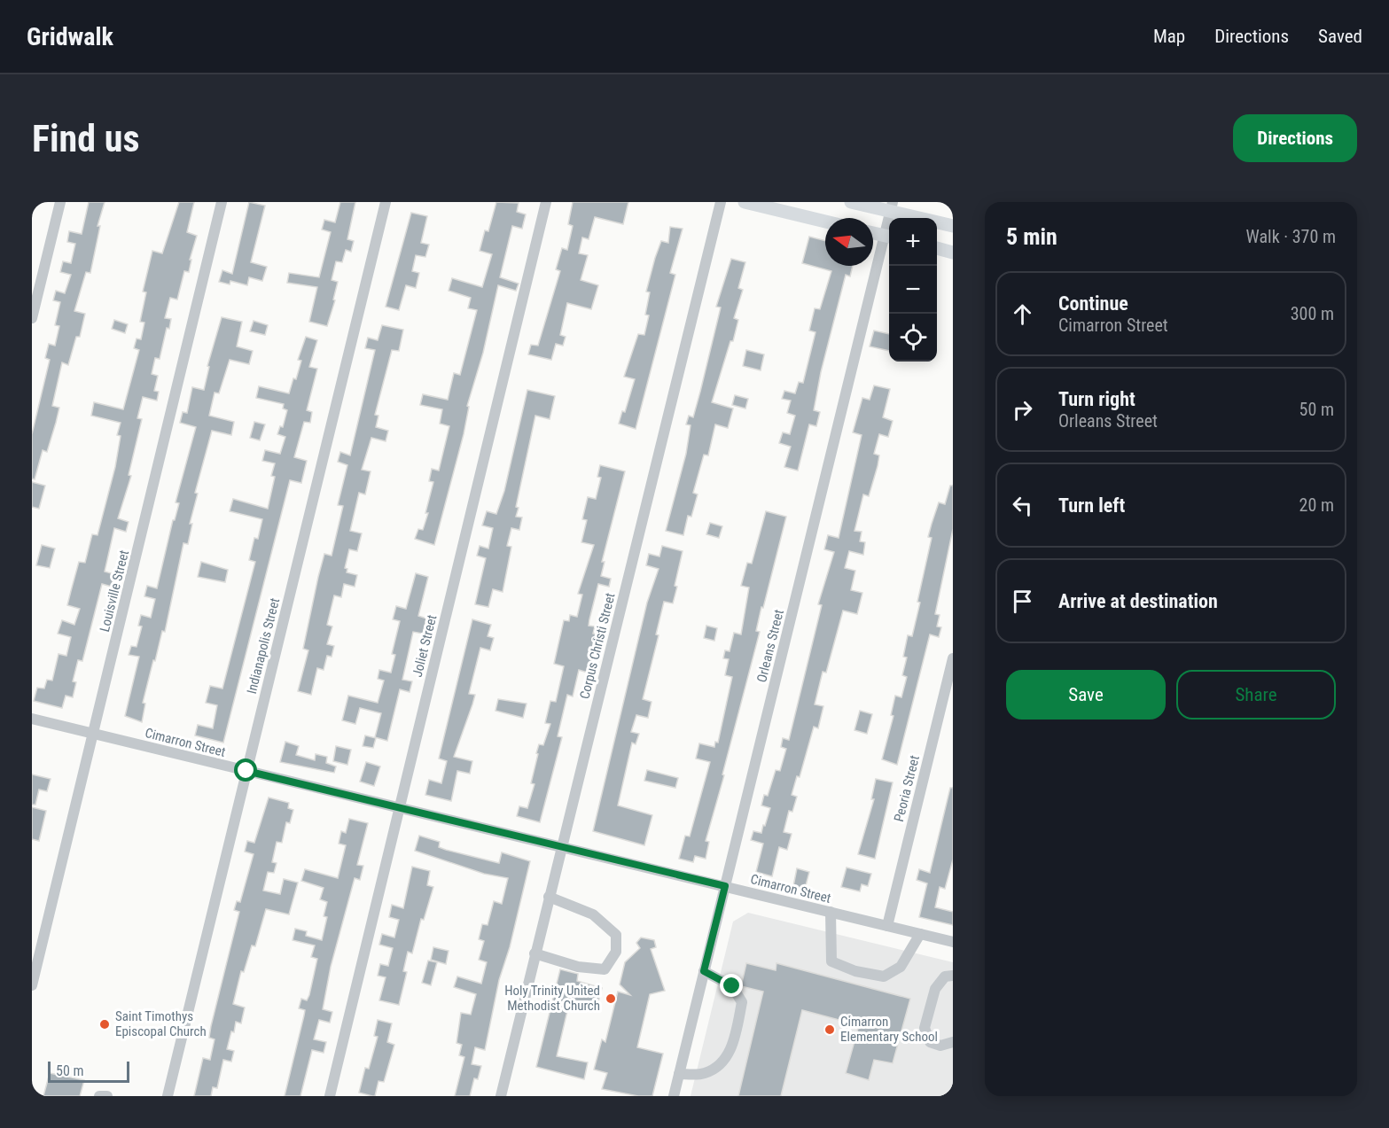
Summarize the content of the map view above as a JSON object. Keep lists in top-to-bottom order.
{
  "streets": {
    "street": [
      "Louisville Street",
      "Indianapolis Street",
      "Joliet Street",
      "Corpus Christi Street",
      "Orleans Street",
      "Cimarron Street",
      "Peoria Street"
    ]
  },
  "crossings": [
    ["Louisville Street", "Cimarron Street"],
    ["Indianapolis Street", "Cimarron Street"],
    ["Joliet Street", "Cimarron Street"],
    ["Corpus Christi Street", "Cimarron Street"],
    ["Orleans Street", "Cimarron Street"],
    ["Cimarron Street", "Peoria Street"]
  ],
  "places": ["Holy Trinity United Methodist Church", "Saint Timothys Episcopal Church", "Cimarron Elementary School"],
  "scale_bar": "50 m",
  "north": "left",
  "page": {
    "header": "Gridwalk",
    "nav": ["Map", "Directions", "Saved"],
    "buttons": [
      "Directions",
      ["Save", "Share"]
    ],
    "title": "Find us",
    "heading": ["5 min", "Walk · 370 m"],
    "map_buttons": ["+", "−"],
    "list": [
      ["Continue", "Cimarron Street", "300 m"],
      ["Turn right", "Orleans Street", "50 m"],
      ["Turn left", "20 m"],
      "Arrive at destination"
    ],
    "scale": "50 m"
  }
}
